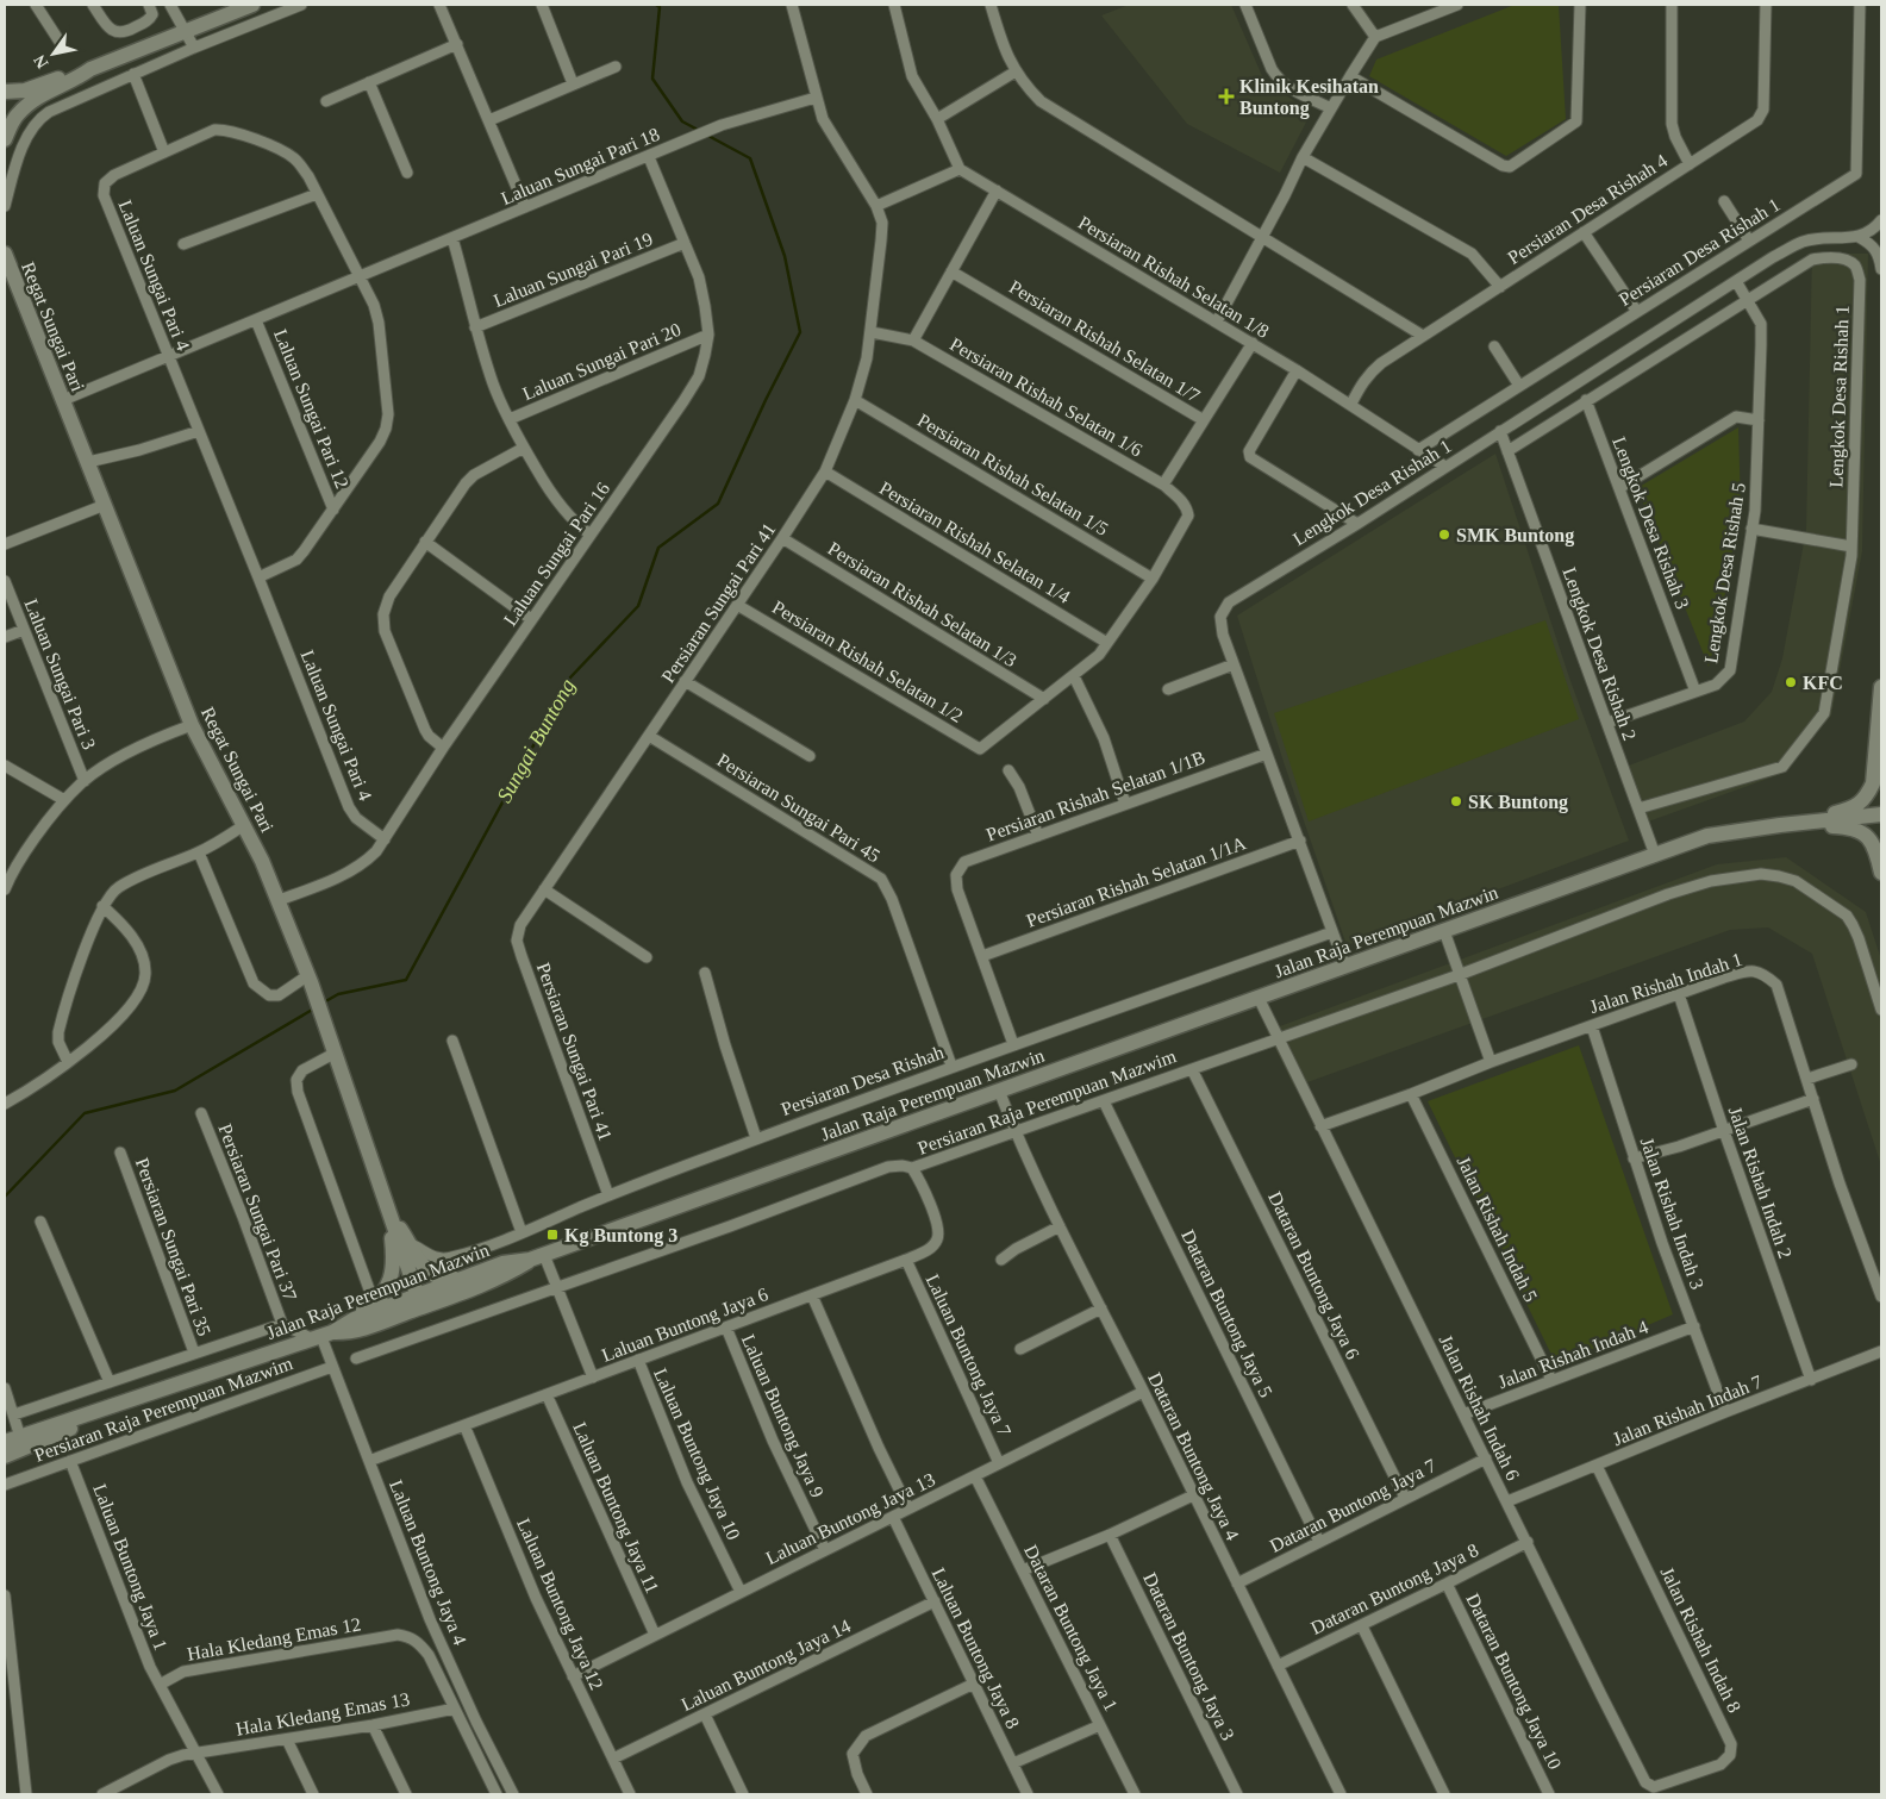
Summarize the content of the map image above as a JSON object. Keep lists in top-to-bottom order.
{
  "streets": {
    "main road": ["Regat Sungai Pari", "Jalan Raja Perempuan Mazwin"],
    "street": [
      "Laluan Sungai Pari 18",
      "Persiaran Desa Rishah 4",
      "Persiaran Desa Rishah 1",
      "Laluan Sungai Pari 19",
      "Laluan Sungai Pari 4",
      "Persiaran Rishah Selatan 1/8",
      "Persiaran Rishah Selatan 1/7",
      "Laluan Sungai Pari 20",
      "Persiaran Rishah Selatan 1/6",
      "Lengkok Desa Rishah 1",
      "Laluan Sungai Pari 12",
      "Persiaran Rishah Selatan 1/5",
      "Lengkok Desa Rishah 3",
      "Persiaran Rishah Selatan 1/4",
      "Laluan Sungai Pari 16",
      "Lengkok Desa Rishah 5",
      "Persiaran Sungai Pari 41",
      "Persiaran Rishah Selatan 1/3",
      "Lengkok Desa Rishah 2",
      "Persiaran Rishah Selatan 1/2",
      "Laluan Sungai Pari 3",
      "Persiaran Rishah Selatan 1/1B",
      "Persiaran Sungai Pari 45",
      "Persiaran Rishah Selatan 1/1A",
      "Jalan Rishah Indah 1",
      "Persiaran Desa Rishah",
      "Persiaran Raja Perempuan Mazwim",
      "Jalan Rishah Indah 2",
      "Persiaran Sungai Pari 37",
      "Jalan Rishah Indah 3",
      "Jalan Rishah Indah 5",
      "Persiaran Sungai Pari 35",
      "Dataran Buntong Jaya 6",
      "Dataran Buntong Jaya 5",
      "Laluan Buntong Jaya 6",
      "Jalan Rishah Indah 4",
      "Laluan Buntong Jaya 7",
      "Jalan Rishah Indah 6",
      "Jalan Rishah Indah 7",
      "Laluan Buntong Jaya 9",
      "Laluan Buntong Jaya 10",
      "Dataran Buntong Jaya 4",
      "Dataran Buntong Jaya 7",
      "Laluan Buntong Jaya 11",
      "Laluan Buntong Jaya 13",
      "Laluan Buntong Jaya 4",
      "Laluan Buntong Jaya 1",
      "Dataran Buntong Jaya 8",
      "Laluan Buntong Jaya 12",
      "Dataran Buntong Jaya 1",
      "Hala Kledang Emas 12",
      "Jalan Rishah Indah 8",
      "Laluan Buntong Jaya 8",
      "Dataran Buntong Jaya 3",
      "Laluan Buntong Jaya 14",
      "Dataran Buntong Jaya 10",
      "Hala Kledang Emas 13"
    ]
  },
  "crossings": [
    ["Laluan Sungai Pari 18", "Laluan Sungai Pari 4"],
    ["Laluan Sungai Pari 18", "Regat Sungai Pari"],
    ["Laluan Sungai Pari 18", "Laluan Sungai Pari 12"],
    ["Laluan Sungai Pari 18", "Laluan Sungai Pari 16"],
    ["Laluan Sungai Pari 18", "Persiaran Sungai Pari 41"],
    ["Persiaran Desa Rishah 4", "Persiaran Rishah Selatan 1/8"],
    ["Persiaran Desa Rishah 1", "Persiaran Rishah Selatan 1/8"],
    ["Laluan Sungai Pari 19", "Laluan Sungai Pari 16"],
    ["Laluan Sungai Pari 4", "Laluan Sungai Pari 12"],
    ["Laluan Sungai Pari 4", "Laluan Sungai Pari 16"],
    ["Persiaran Rishah Selatan 1/8", "Lengkok Desa Rishah 1"],
    ["Regat Sungai Pari", "Laluan Sungai Pari 16"],
    ["Regat Sungai Pari", "Laluan Sungai Pari 3"],
    ["Regat Sungai Pari", "Jalan Raja Perempuan Mazwin"],
    ["Persiaran Rishah Selatan 1/7", "Persiaran Rishah Selatan 1/6"],
    ["Laluan Sungai Pari 20", "Laluan Sungai Pari 16"],
    ["Persiaran Rishah Selatan 1/6", "Persiaran Rishah Selatan 1/5"],
    ["Persiaran Rishah Selatan 1/6", "Persiaran Sungai Pari 41"],
    ["Lengkok Desa Rishah 1", "Lengkok Desa Rishah 3"],
    ["Lengkok Desa Rishah 1", "Lengkok Desa Rishah 5"],
    ["Lengkok Desa Rishah 1", "Lengkok Desa Rishah 2"],
    ["Persiaran Rishah Selatan 1/5", "Persiaran Sungai Pari 41"],
    ["Lengkok Desa Rishah 3", "Lengkok Desa Rishah 5"],
    ["Persiaran Rishah Selatan 1/4", "Persiaran Sungai Pari 41"],
    ["Lengkok Desa Rishah 5", "Lengkok Desa Rishah 2"],
    ["Persiaran Sungai Pari 41", "Persiaran Rishah Selatan 1/3"],
    ["Persiaran Sungai Pari 41", "Persiaran Rishah Selatan 1/2"],
    ["Persiaran Sungai Pari 41", "Persiaran Sungai Pari 45"],
    ["Persiaran Sungai Pari 41", "Persiaran Desa Rishah"],
    ["Persiaran Rishah Selatan 1/3", "Persiaran Rishah Selatan 1/2"],
    ["Lengkok Desa Rishah 2", "Jalan Raja Perempuan Mazwin"],
    ["Persiaran Rishah Selatan 1/1B", "Persiaran Rishah Selatan 1/1A"],
    ["Persiaran Sungai Pari 45", "Persiaran Desa Rishah"],
    ["Jalan Raja Perempuan Mazwin", "Jalan Rishah Indah 6"],
    ["Jalan Raja Perempuan Mazwin", "Dataran Buntong Jaya 4"],
    ["Jalan Raja Perempuan Mazwin", "Laluan Buntong Jaya 4"],
    ["Jalan Rishah Indah 1", "Jalan Rishah Indah 2"],
    ["Jalan Rishah Indah 1", "Jalan Rishah Indah 3"],
    ["Jalan Rishah Indah 1", "Jalan Rishah Indah 5"],
    ["Jalan Rishah Indah 1", "Jalan Rishah Indah 6"],
    ["Persiaran Raja Perempuan Mazwim", "Dataran Buntong Jaya 6"],
    ["Persiaran Raja Perempuan Mazwim", "Dataran Buntong Jaya 5"],
    ["Persiaran Raja Perempuan Mazwim", "Laluan Buntong Jaya 6"],
    ["Persiaran Raja Perempuan Mazwim", "Jalan Rishah Indah 6"],
    ["Persiaran Raja Perempuan Mazwim", "Dataran Buntong Jaya 4"],
    ["Persiaran Raja Perempuan Mazwim", "Laluan Buntong Jaya 4"],
    ["Persiaran Raja Perempuan Mazwim", "Laluan Buntong Jaya 1"],
    ["Jalan Rishah Indah 2", "Jalan Rishah Indah 7"],
    ["Jalan Rishah Indah 3", "Jalan Rishah Indah 4"],
    ["Jalan Rishah Indah 3", "Jalan Rishah Indah 7"],
    ["Jalan Rishah Indah 5", "Jalan Rishah Indah 4"],
    ["Dataran Buntong Jaya 6", "Dataran Buntong Jaya 7"],
    ["Dataran Buntong Jaya 5", "Dataran Buntong Jaya 7"],
    ["Laluan Buntong Jaya 6", "Laluan Buntong Jaya 7"],
    ["Laluan Buntong Jaya 6", "Laluan Buntong Jaya 9"],
    ["Laluan Buntong Jaya 6", "Laluan Buntong Jaya 10"],
    ["Laluan Buntong Jaya 6", "Laluan Buntong Jaya 11"],
    ["Laluan Buntong Jaya 6", "Laluan Buntong Jaya 4"],
    ["Laluan Buntong Jaya 6", "Laluan Buntong Jaya 12"],
    ["Jalan Rishah Indah 4", "Jalan Rishah Indah 6"],
    ["Laluan Buntong Jaya 7", "Laluan Buntong Jaya 13"],
    ["Jalan Rishah Indah 6", "Jalan Rishah Indah 7"],
    ["Jalan Rishah Indah 6", "Dataran Buntong Jaya 7"],
    ["Jalan Rishah Indah 6", "Dataran Buntong Jaya 8"],
    ["Jalan Rishah Indah 6", "Jalan Rishah Indah 8"],
    ["Jalan Rishah Indah 7", "Jalan Rishah Indah 8"],
    ["Laluan Buntong Jaya 9", "Laluan Buntong Jaya 13"],
    ["Laluan Buntong Jaya 10", "Laluan Buntong Jaya 13"],
    ["Dataran Buntong Jaya 4", "Dataran Buntong Jaya 7"],
    ["Dataran Buntong Jaya 4", "Laluan Buntong Jaya 13"],
    ["Dataran Buntong Jaya 4", "Dataran Buntong Jaya 8"],
    ["Laluan Buntong Jaya 11", "Laluan Buntong Jaya 13"],
    ["Laluan Buntong Jaya 13", "Laluan Buntong Jaya 12"],
    ["Laluan Buntong Jaya 13", "Dataran Buntong Jaya 1"],
    ["Laluan Buntong Jaya 13", "Laluan Buntong Jaya 8"],
    ["Laluan Buntong Jaya 1", "Hala Kledang Emas 12"],
    ["Laluan Buntong Jaya 1", "Hala Kledang Emas 13"],
    ["Dataran Buntong Jaya 8", "Dataran Buntong Jaya 10"],
    ["Laluan Buntong Jaya 12", "Laluan Buntong Jaya 14"],
    ["Hala Kledang Emas 12", "Hala Kledang Emas 13"],
    ["Laluan Buntong Jaya 8", "Laluan Buntong Jaya 14"]
  ],
  "water": ["Sungai Buntong"],
  "places": {
    "health": ["Klinik Kesihatan Buntong"],
    "other": ["SMK Buntong", "KFC", "SK Buntong"],
    "transit": ["Kg Buntong 3"]
  },
  "north": "bottom left"
}
